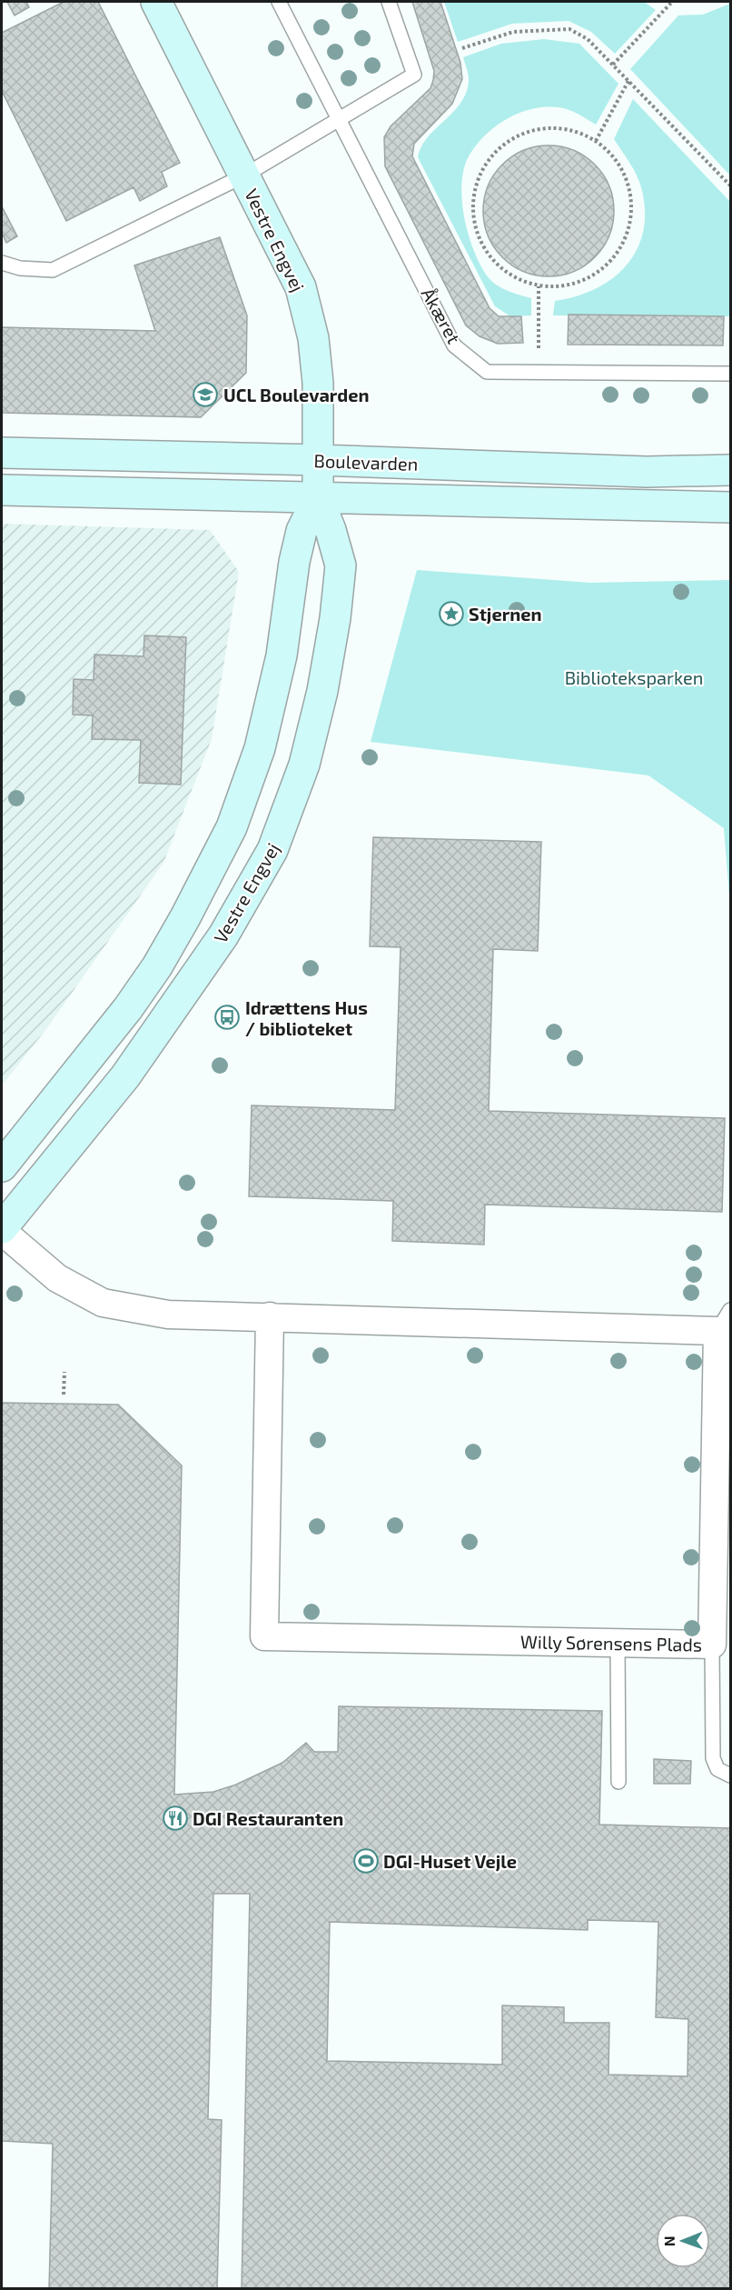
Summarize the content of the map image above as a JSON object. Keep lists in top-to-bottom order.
{
  "streets": {
    "street": ["Vestre Engvej", "Boulevarden", "Willy Sørensens Plads"],
    "lane": ["Åkæret"]
  },
  "crossings": [
    ["Vestre Engvej", "Boulevarden"],
    ["Vestre Engvej", "Willy Sørensens Plads"]
  ],
  "parks": ["Biblioteksparken"],
  "places": {
    "school or university": ["UCL Boulevarden"],
    "place": ["Stjernen"],
    "bus stop": ["Idrættens Hus / biblioteket"],
    "restaurant": ["DGI Restauranten"],
    "sports": ["DGI-Huset Vejle"]
  },
  "north": "left"
}
